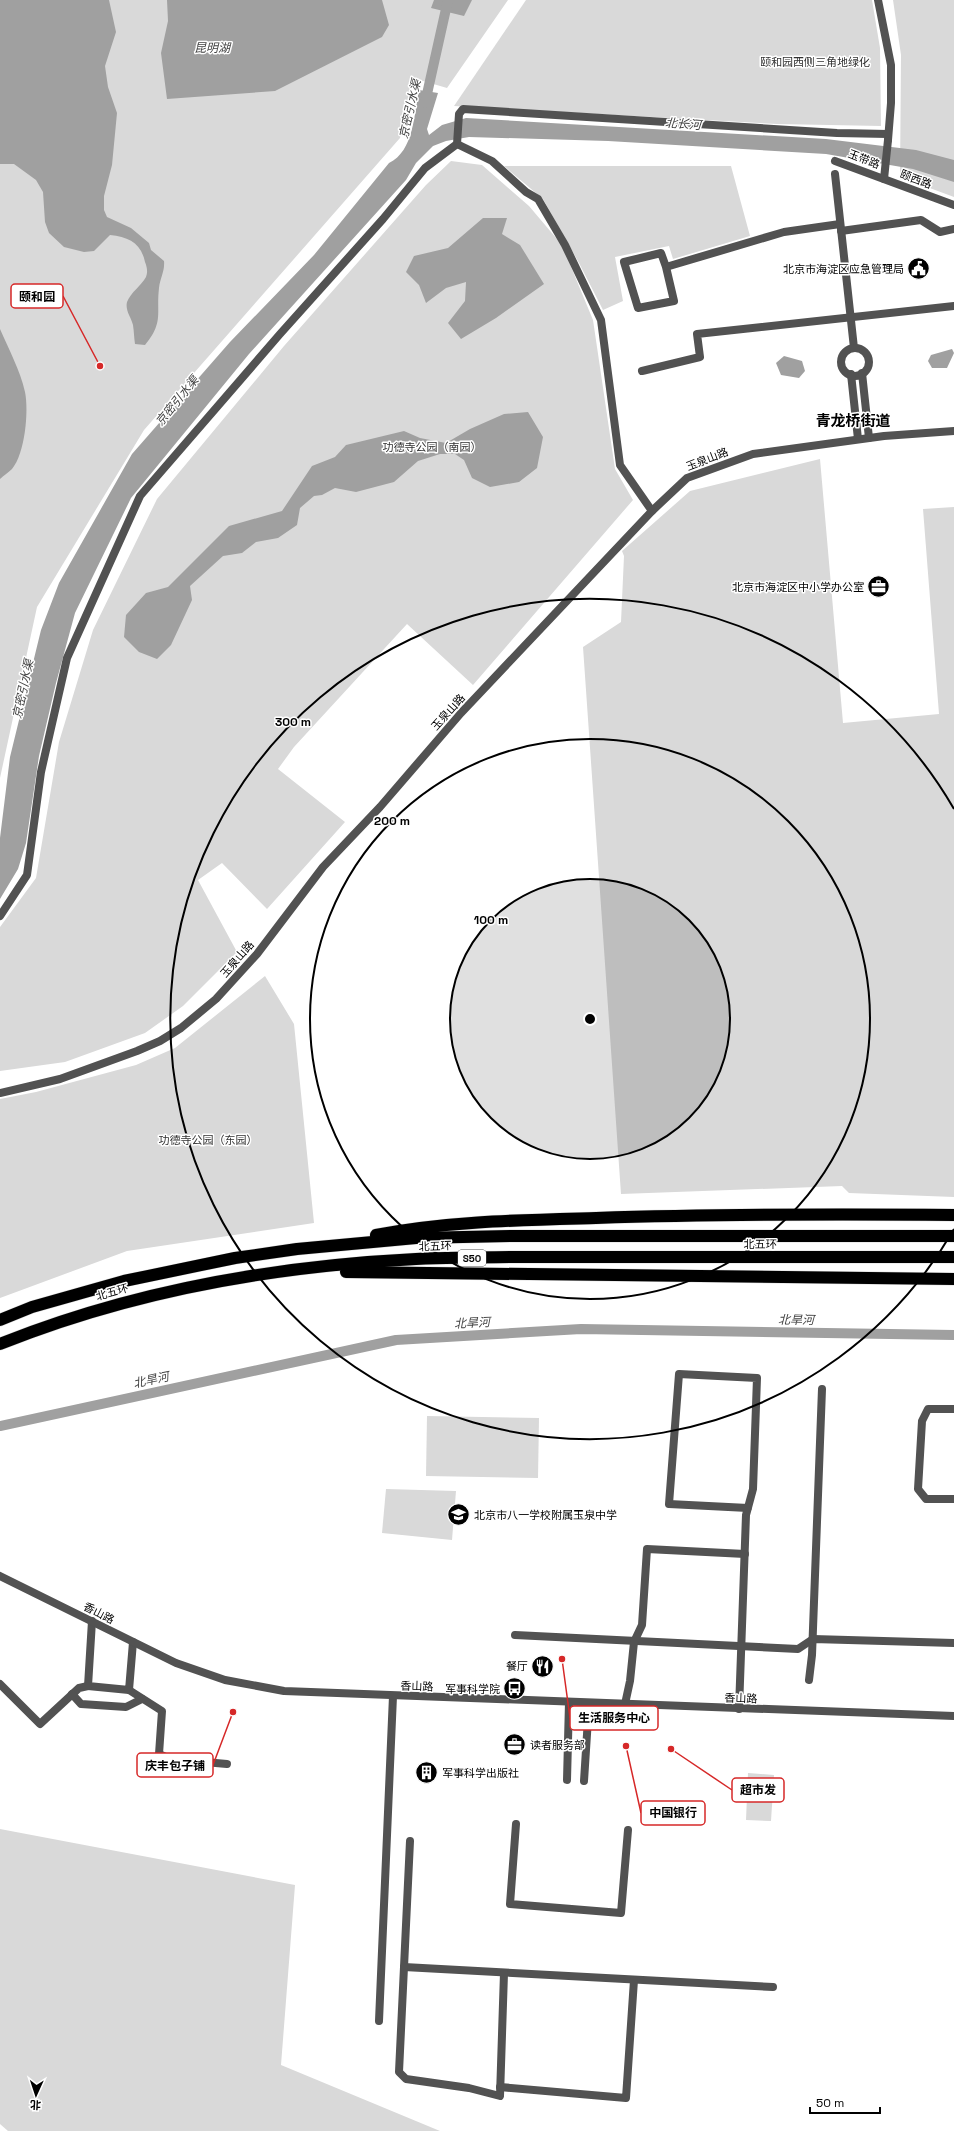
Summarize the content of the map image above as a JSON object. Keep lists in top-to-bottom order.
{
  "streets": {
    "highway": ["北五环", "S50"],
    "street": [
      "玉带路",
      "颐西路",
      "玉泉山路",
      "香山路"
    ]
  },
  "crossings": [
    ["玉带路", "颐西路"]
  ],
  "districts": ["青龙桥街道"],
  "water": [
    "昆明湖",
    "京密引水渠",
    "北长河",
    "北旱河"
  ],
  "parks": ["颐和园西侧三角地绿化", "功德寺公园（南园）", "功德寺公园（东园）"],
  "places": {
    "public building": ["北京市海淀区应急管理局"],
    "other": [
      "颐和园",
      "生活服务中心",
      "庆丰包子铺",
      "中国银行",
      "超市发"
    ],
    "office": ["北京市海淀区中小学办公室", "读者服务部"],
    "school or university": ["北京市八一学校附属玉泉中学"],
    "restaurant": ["餐厅"],
    "bus stop": ["军事科学院"],
    "building": ["军事科学出版社"]
  },
  "scale_bar": "50 m",
  "north": "bottom",
  "rings": ["300 m", "200 m", "100 m"]
}
